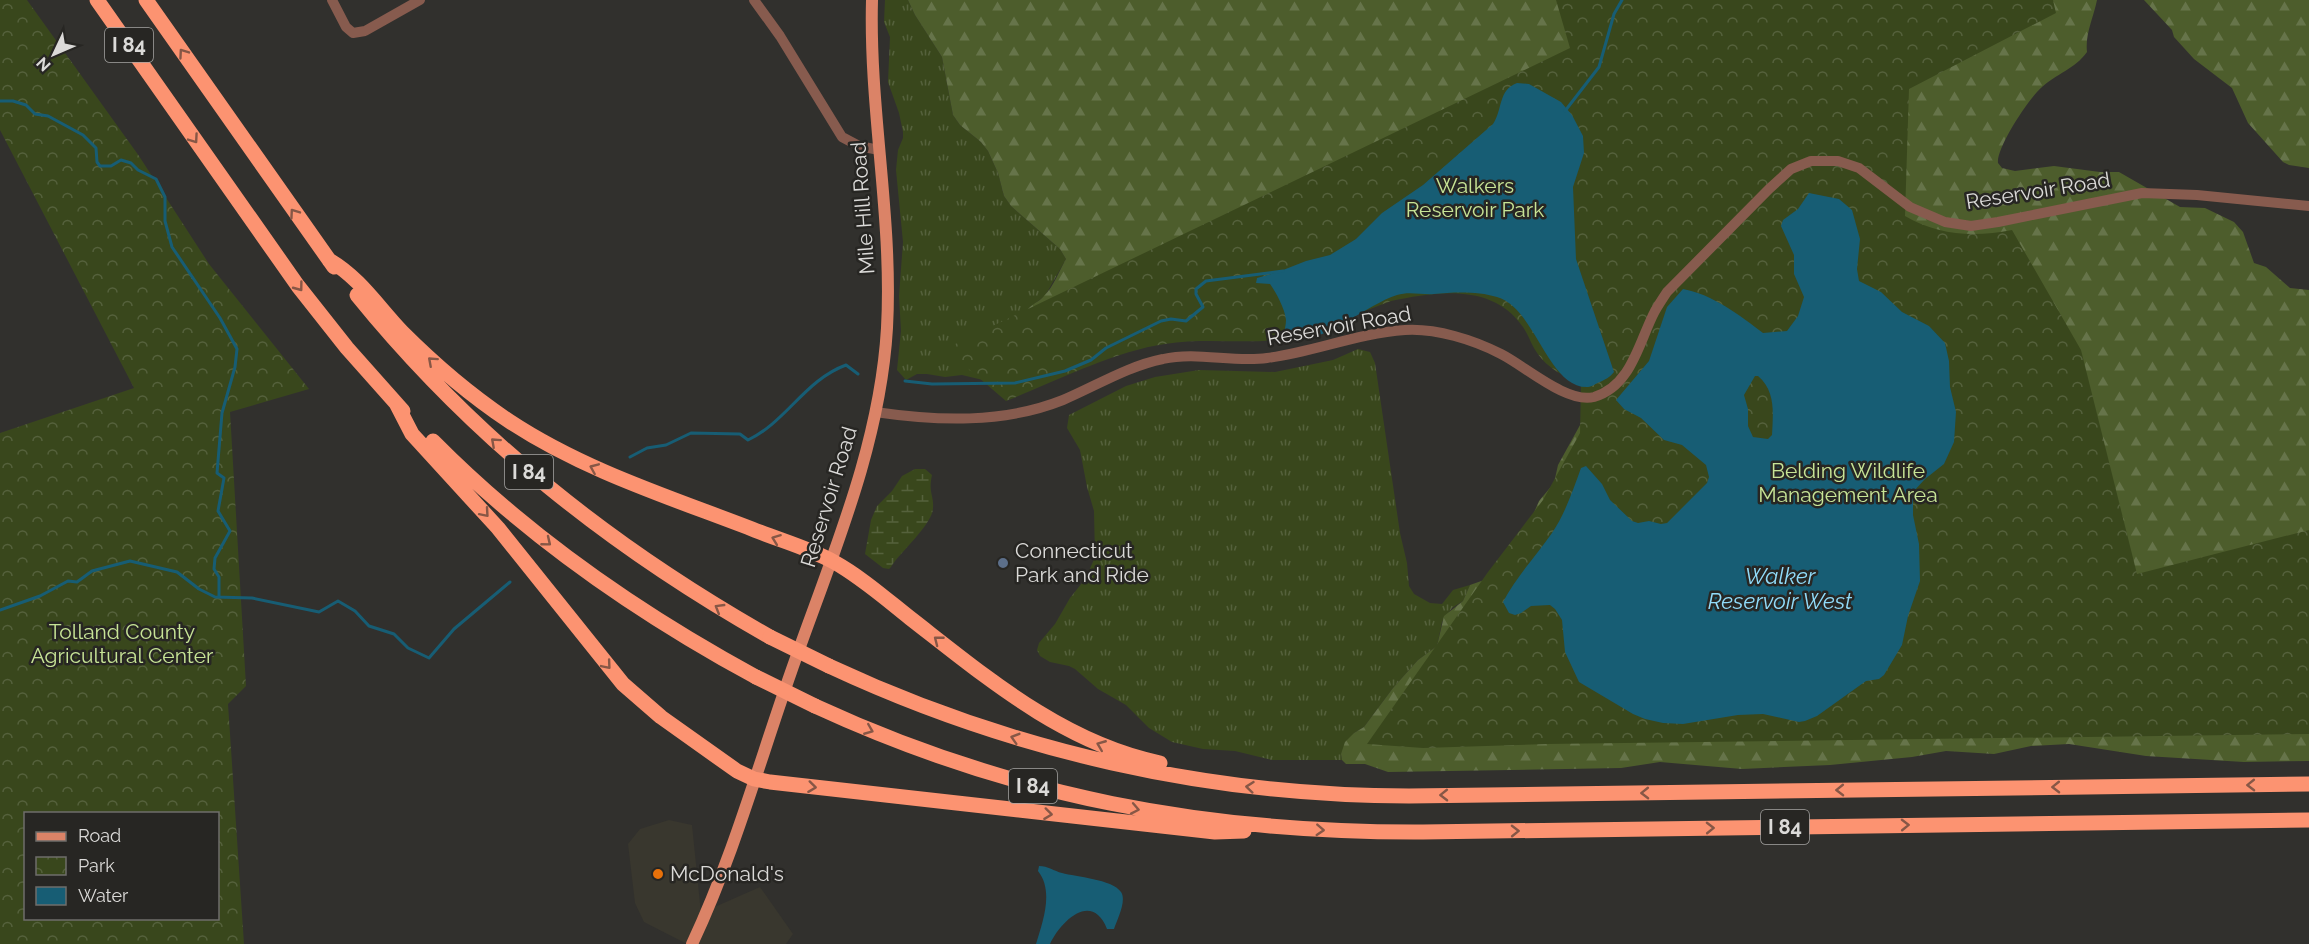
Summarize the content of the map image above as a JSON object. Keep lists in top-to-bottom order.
{
  "streets": {
    "highway": ["I 84"],
    "main road": ["Reservoir Road", "Mile Hill Road"]
  },
  "crossings": [
    ["Reservoir Road", "Mile Hill Road"]
  ],
  "water": ["Walker Reservoir West"],
  "parks": ["Walkers Reservoir Park", "Belding Wildlife Management Area", "Tolland County Agricultural Center"],
  "places": ["Connecticut Park and Ride", "McDonald's"],
  "legend": ["Road", "Park", "Water"],
  "north": "bottom left"
}
